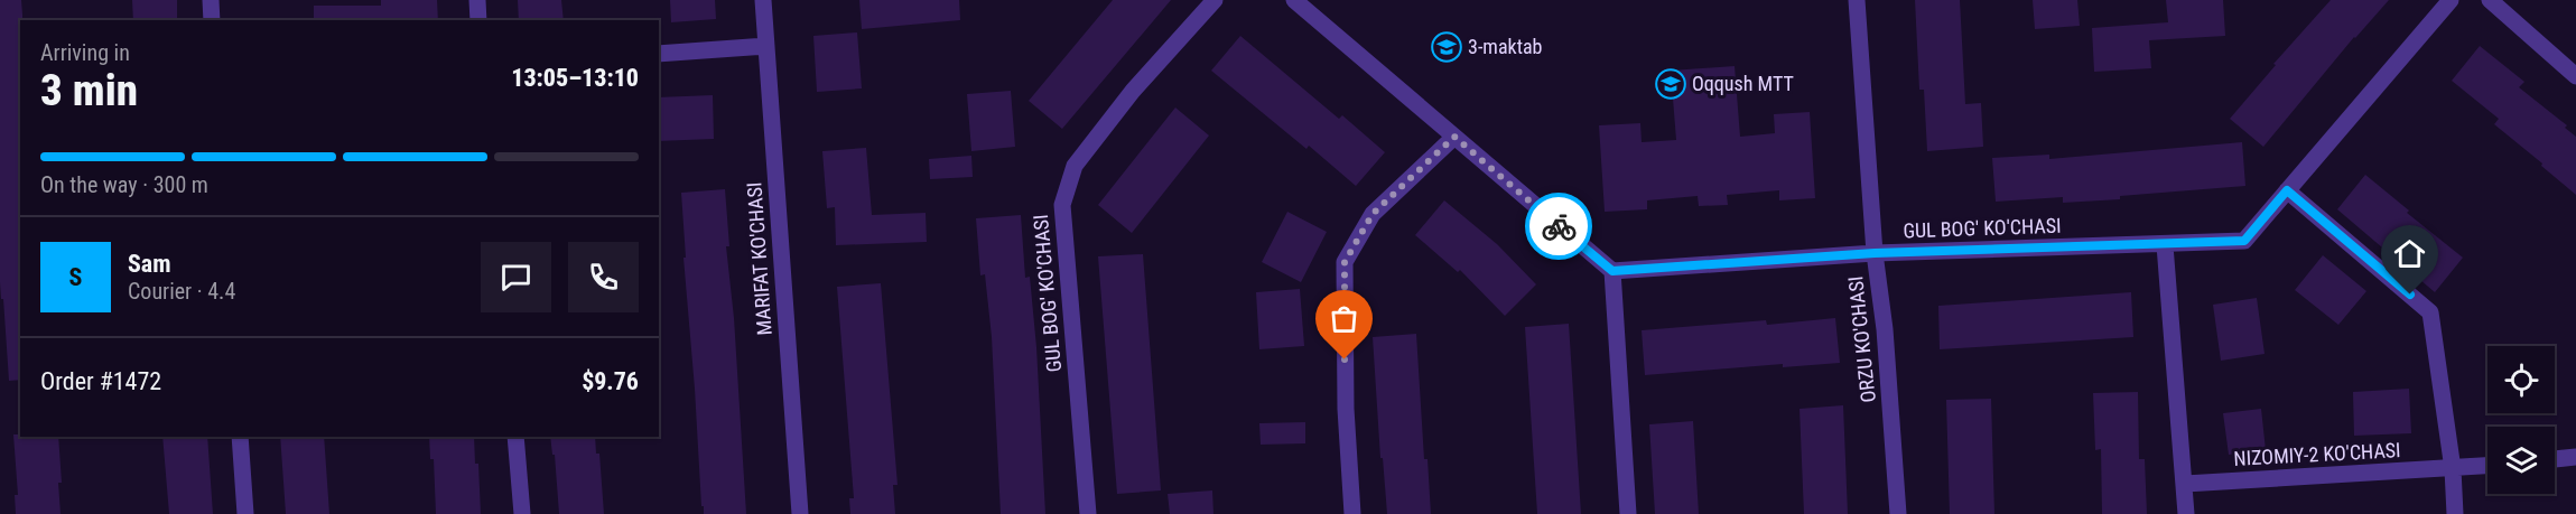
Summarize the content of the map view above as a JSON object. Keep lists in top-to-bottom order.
{
  "streets": {
    "street": [
      "GUL BOG' KO'CHASI",
      "MARIFAT KO'CHASI",
      "ORZU KO'CHASI",
      "NIZOMIY-2 KO'CHASI"
    ]
  },
  "crossings": [
    ["GUL BOG' KO'CHASI", "ORZU KO'CHASI"]
  ],
  "places": {
    "school or university": ["3-maktab", "Oqqush MTT"]
  },
  "page": {
    "heading": ["3 min", "Arriving in", "13:05–13:10"],
    "panel": [
      "Sam",
      "Courier · 4.4",
      "Order #1472",
      "$9.76"
    ],
    "bar": "On the way · 300 m",
    "round": "S"
  }
}
